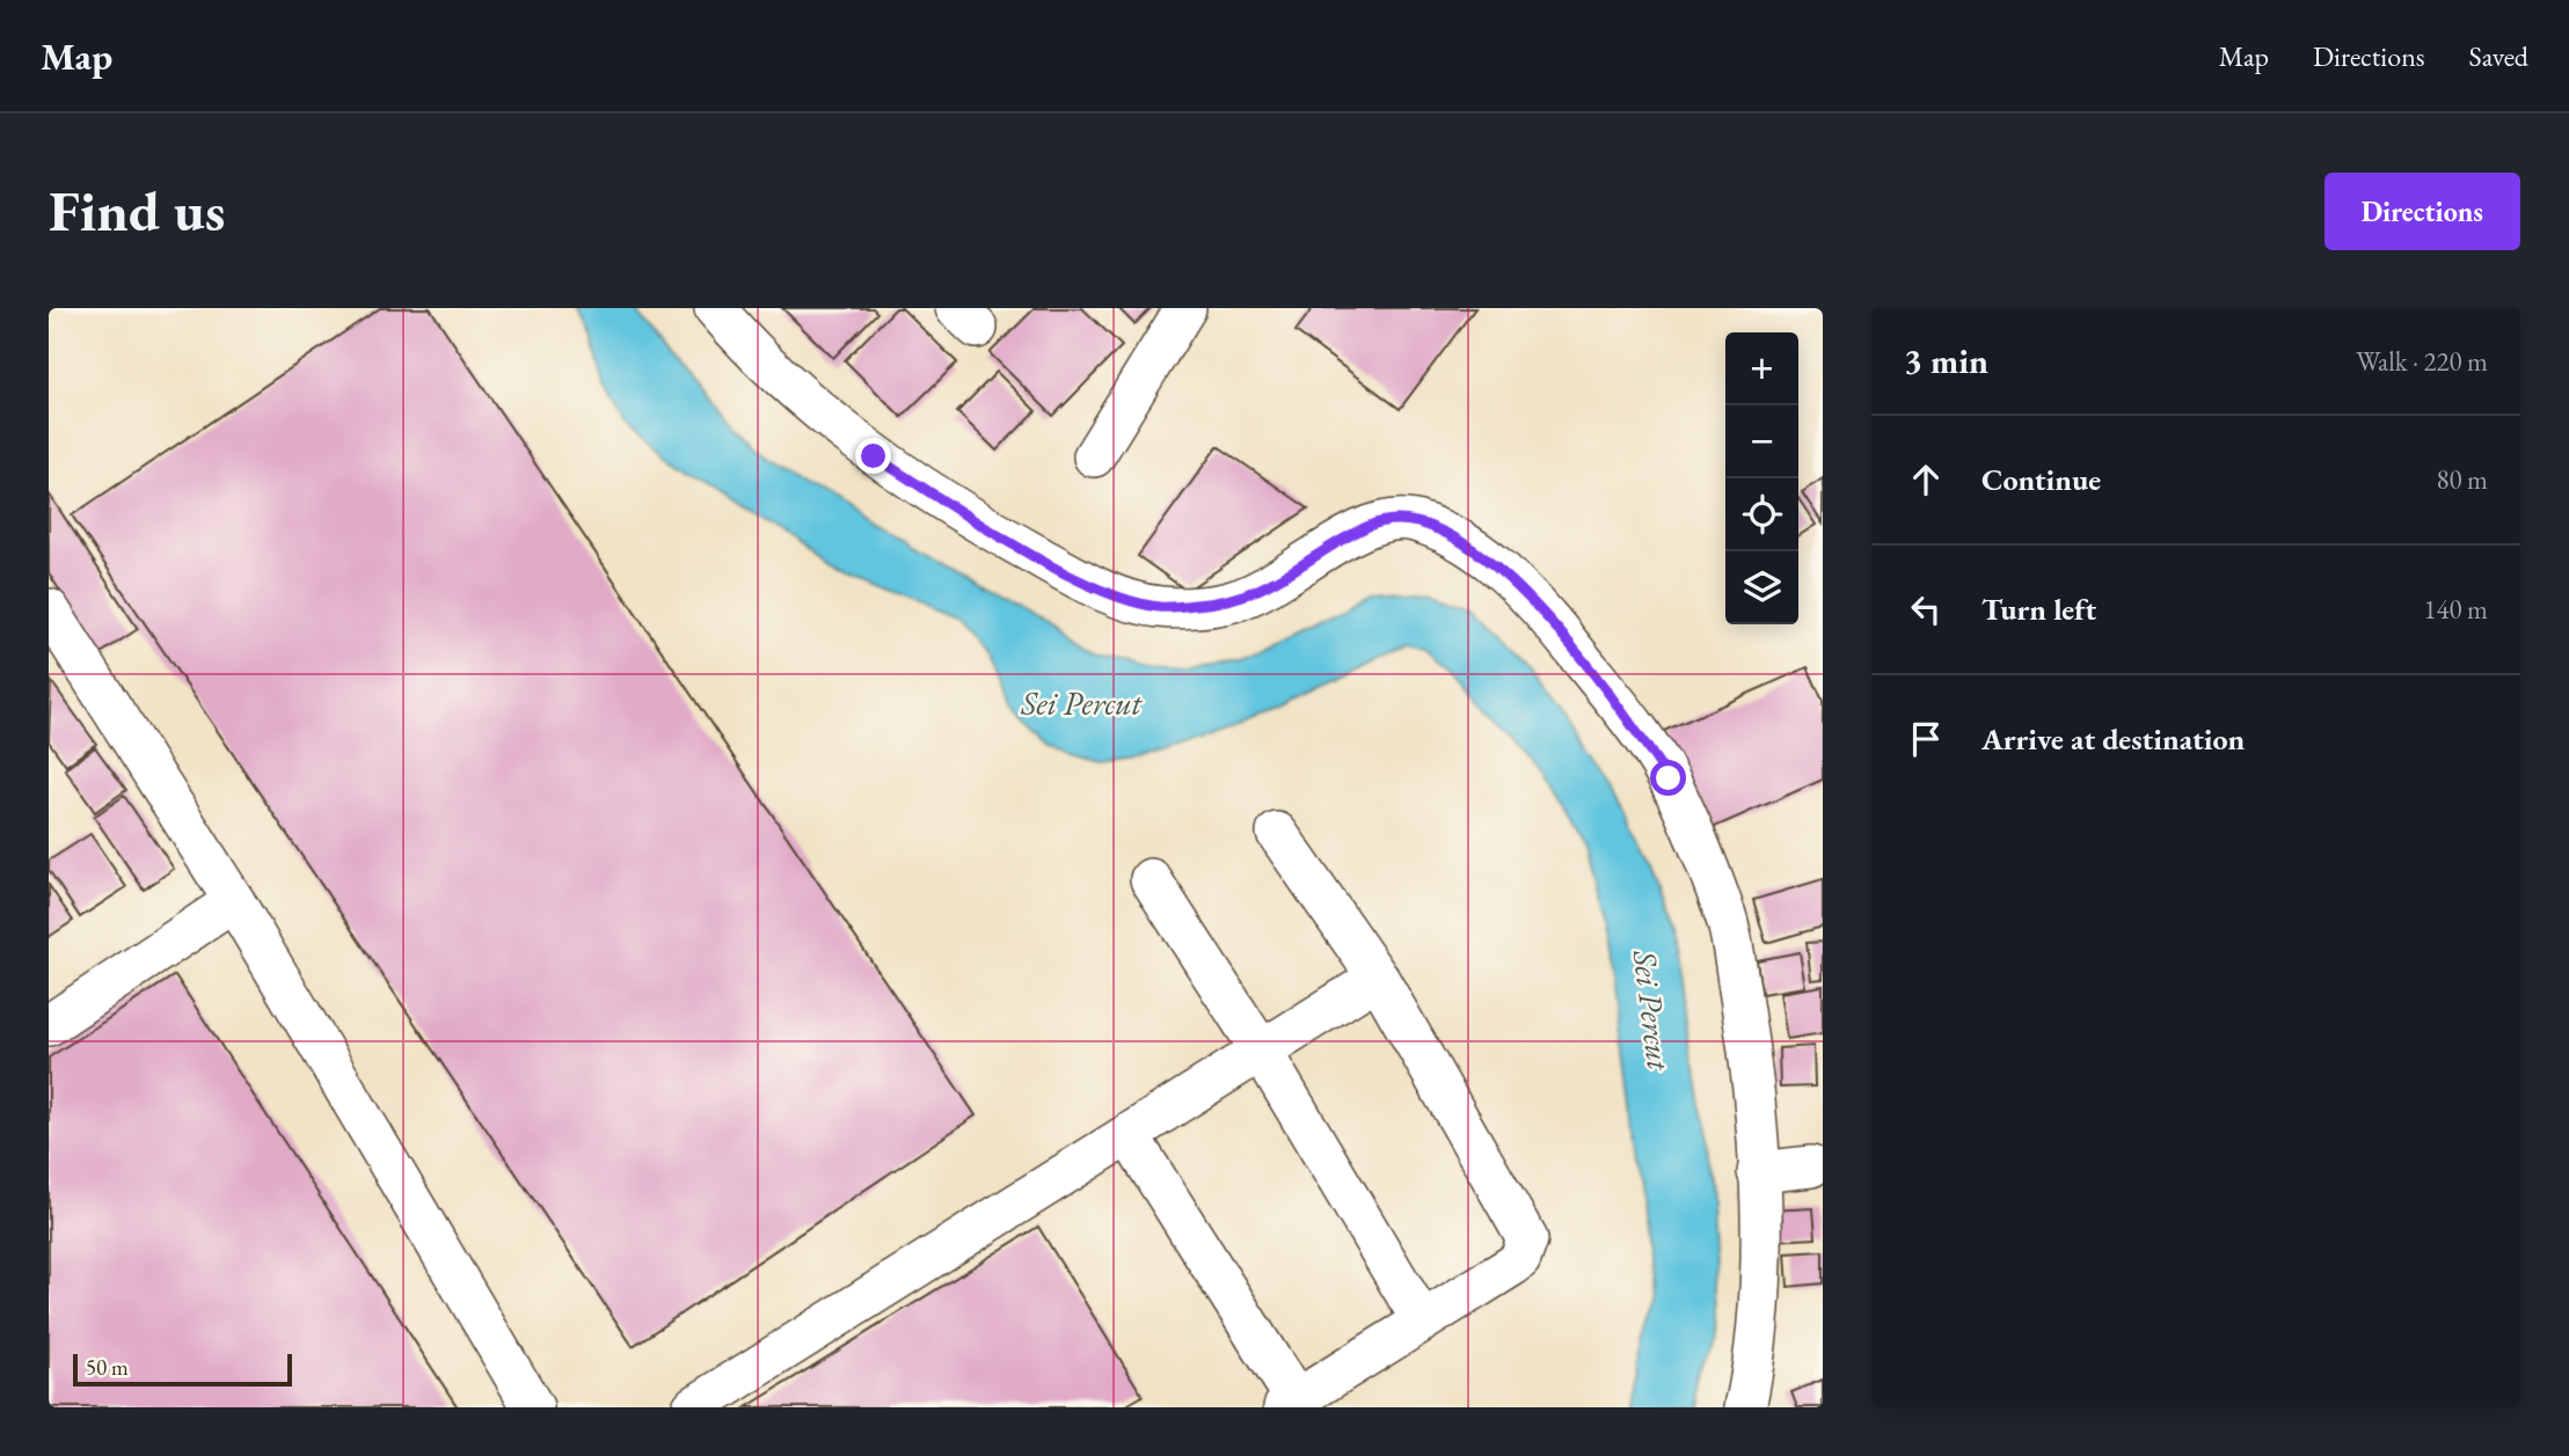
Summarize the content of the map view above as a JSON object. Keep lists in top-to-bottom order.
{
  "water": ["Sei Percut"],
  "scale_bar": "50 m",
  "page": {
    "header": "Map",
    "nav": ["Map", "Directions", "Saved"],
    "buttons": "Directions",
    "title": "Find us",
    "heading": ["3 min", "Walk · 220 m"],
    "map_buttons": ["+", "−"],
    "list": [
      ["Continue", "80 m"],
      ["Turn left", "140 m"],
      "Arrive at destination"
    ],
    "scale": "50 m"
  }
}
